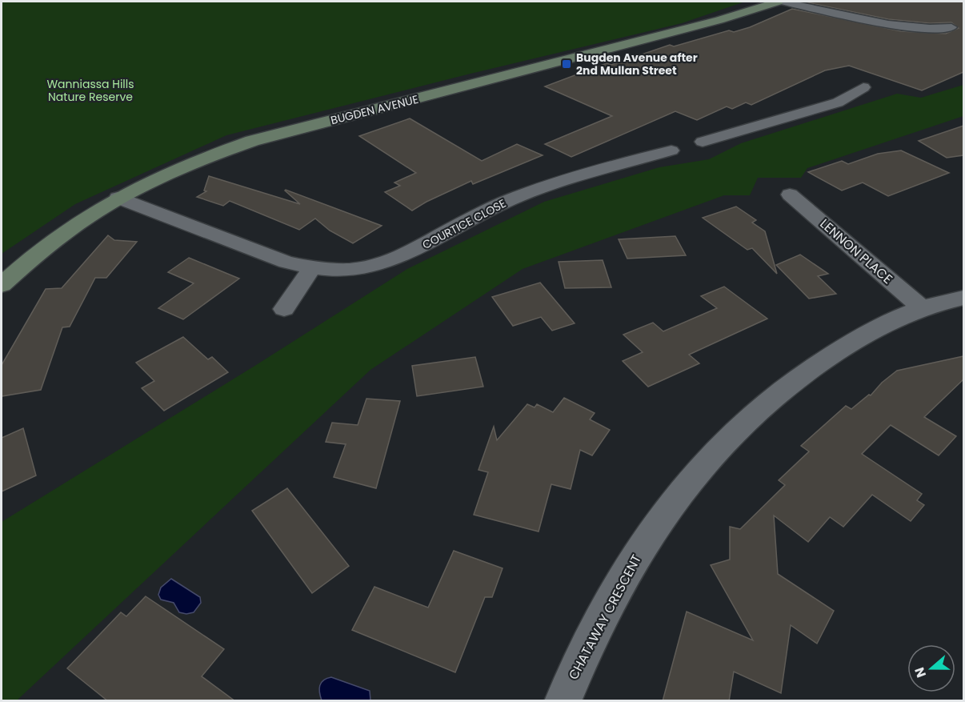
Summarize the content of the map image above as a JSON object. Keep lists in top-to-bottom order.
{
  "streets": {
    "street": [
      "BUGDEN AVENUE",
      "COURTICE CLOSE",
      "LENNON PLACE",
      "CHATAWAY CRESCENT"
    ]
  },
  "crossings": [
    ["BUGDEN AVENUE", "COURTICE CLOSE"],
    ["LENNON PLACE", "CHATAWAY CRESCENT"]
  ],
  "parks": ["Wanniassa Hills Nature Reserve"],
  "places": {
    "transit": ["Bugden Avenue after 2nd Mullan Street"]
  },
  "north": "left"
}
